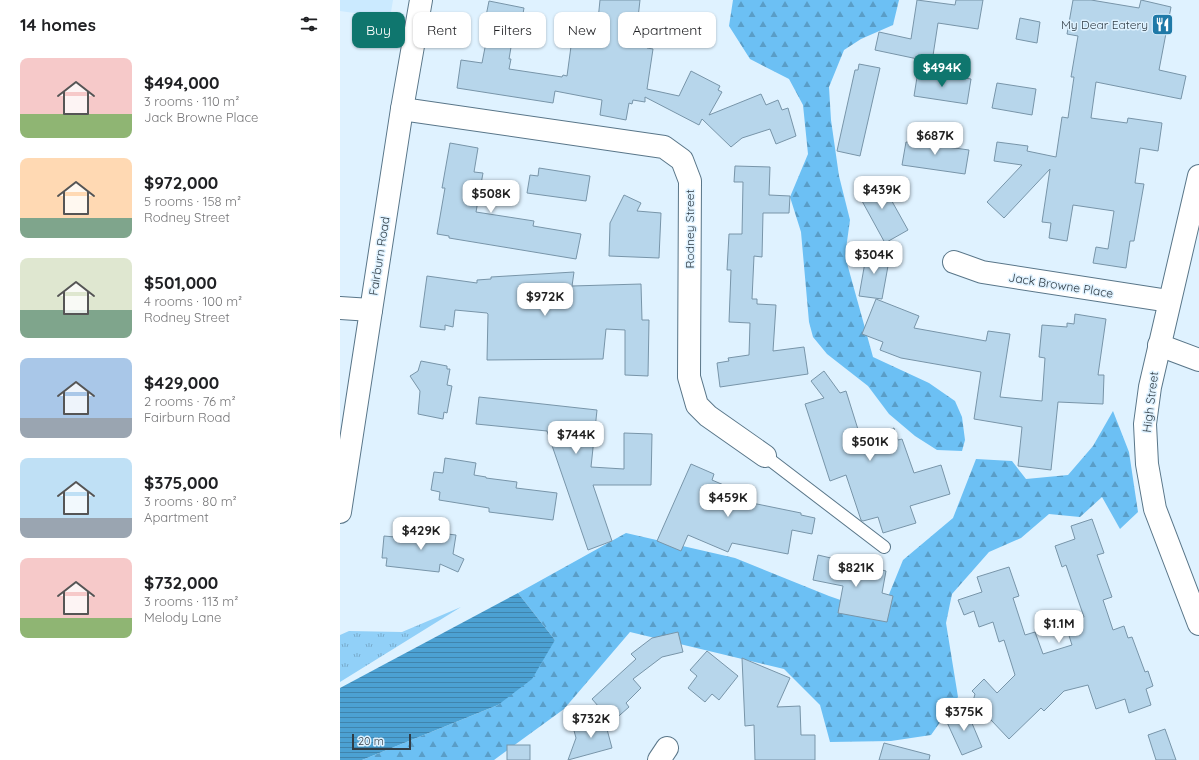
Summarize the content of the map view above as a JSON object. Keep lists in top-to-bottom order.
{
  "streets": {
    "street": [
      "Rodney Street",
      "Fairburn Road",
      "Jack Browne Place",
      "High Street"
    ]
  },
  "crossings": [
    ["Rodney Street", "Fairburn Road"],
    ["Jack Browne Place", "High Street"]
  ],
  "places": {
    "restaurant": ["My Dear Eatery"]
  },
  "scale_bar": "20 m",
  "page": {
    "heading": "14 homes",
    "chip": [
      "Buy",
      "Rent",
      "Filters",
      "New",
      "Apartment"
    ],
    "list": [
      {
        "name": "$494,000",
        "note": "3 rooms · 110 m² · Jack Browne Place"
      },
      {
        "name": "$972,000",
        "note": "5 rooms · 158 m² · Rodney Street"
      },
      {
        "name": "$501,000",
        "note": "4 rooms · 100 m² · Rodney Street"
      },
      {
        "name": "$429,000",
        "note": "2 rooms · 76 m² · Fairburn Road"
      },
      {
        "name": "$375,000",
        "note": "3 rooms · 80 m² · Apartment"
      },
      {
        "name": "$732,000",
        "note": "3 rooms · 113 m² · Melody Lane"
      }
    ],
    "price": [
      "$494K",
      "$687K",
      "$439K",
      "$508K",
      "$304K",
      "$972K",
      "$744K",
      "$501K",
      "$459K",
      "$429K",
      "$821K",
      "$1.1M",
      "$375K",
      "$732K"
    ],
    "scale": "20 m"
  }
}
